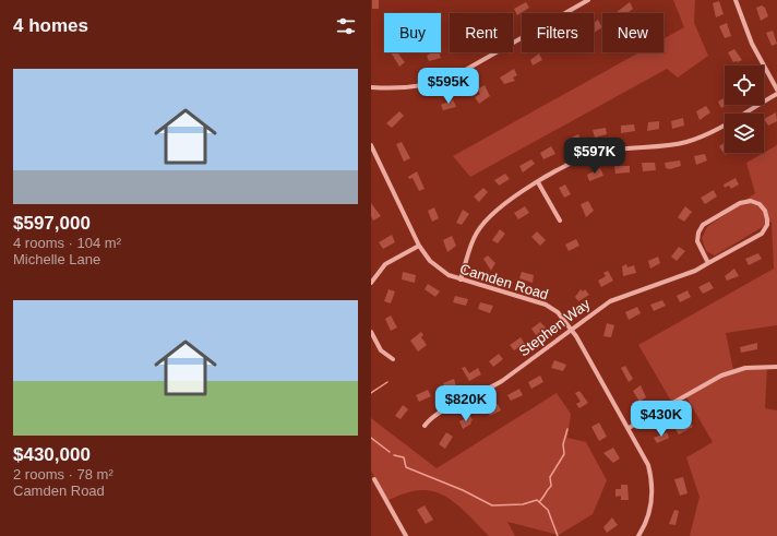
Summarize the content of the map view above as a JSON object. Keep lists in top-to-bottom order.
{
  "streets": {
    "street": ["Camden Road", "Stephen Way"]
  },
  "crossings": [
    ["Camden Road", "Stephen Way"]
  ],
  "page": {
    "heading": "4 homes",
    "chip": [
      "Buy",
      "Rent",
      "Filters",
      "New"
    ],
    "list": [
      {
        "name": "$597,000",
        "note": "4 rooms · 104 m² · Michelle Lane"
      },
      {
        "name": "$430,000",
        "note": "2 rooms · 78 m² · Camden Road"
      }
    ],
    "price": [
      "$595K",
      "$597K",
      "$820K",
      "$430K"
    ]
  }
}
